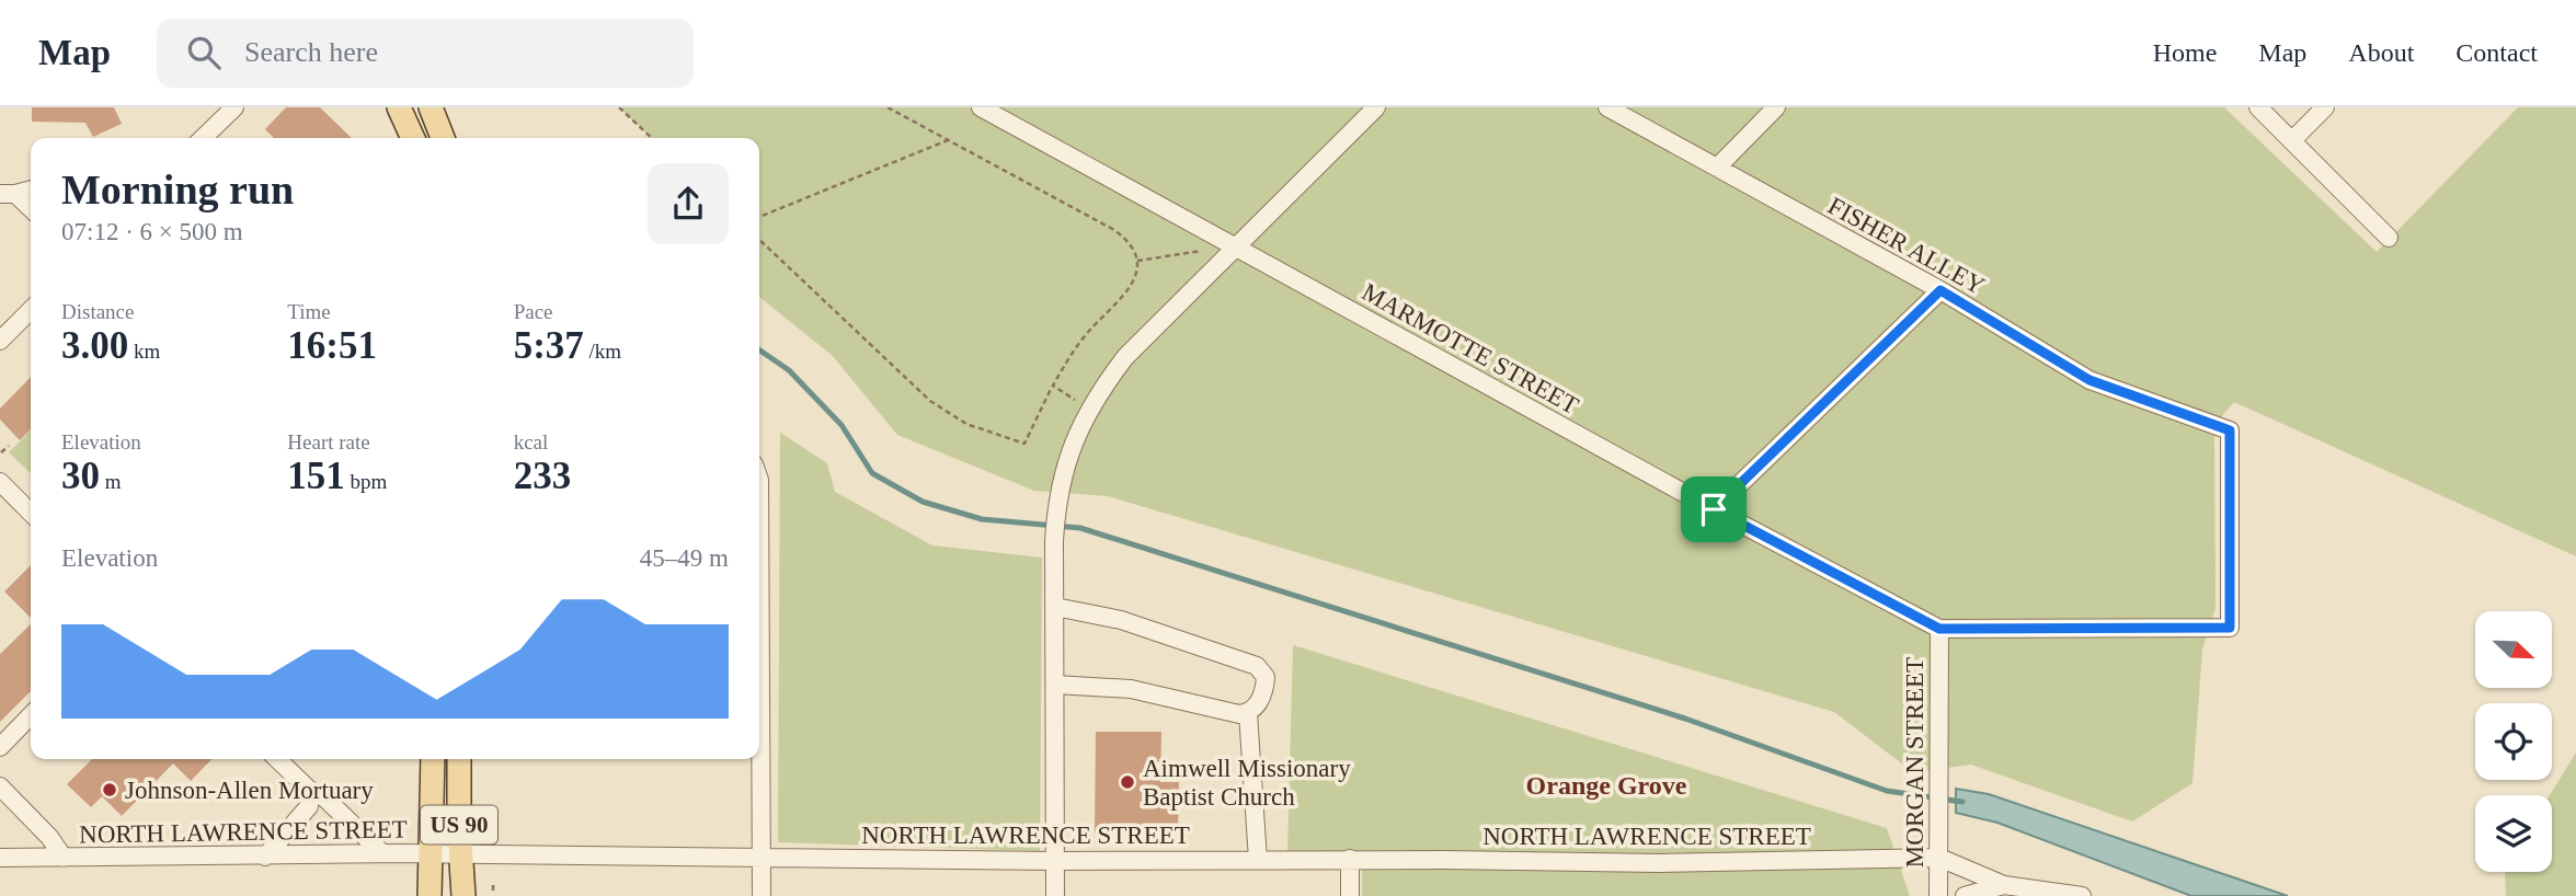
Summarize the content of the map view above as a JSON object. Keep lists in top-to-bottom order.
{
  "streets": {
    "main road": ["US 90"],
    "street": [
      "FISHER ALLEY",
      "MARMOTTE STREET",
      "MORGAN STREET",
      "NORTH LAWRENCE STREET"
    ]
  },
  "crossings": [
    ["FISHER ALLEY", "MARMOTTE STREET"],
    ["FISHER ALLEY", "MORGAN STREET"],
    ["MARMOTTE STREET", "MORGAN STREET"],
    ["MORGAN STREET", "NORTH LAWRENCE STREET"],
    ["US 90", "NORTH LAWRENCE STREET"]
  ],
  "districts": ["Orange Grove"],
  "places": ["Aimwell Missionary Baptist Church", "Johnson-Allen Mortuary"],
  "north": "bottom right",
  "page": {
    "header": "Map",
    "search": "Search here",
    "nav": [
      "Home",
      "Map",
      "About",
      "Contact"
    ],
    "heading": ["Morning run", "07:12 · 6 × 500 m"],
    "stats": [
      ["Distance", "3.00 km"],
      ["Time", "16:51"],
      ["Pace", "5:37 /km"],
      ["Elevation", "30 m"],
      ["Heart rate", "151 bpm"],
      ["kcal", "233"]
    ],
    "chart": ["Elevation", "45–49 m"]
  }
}
